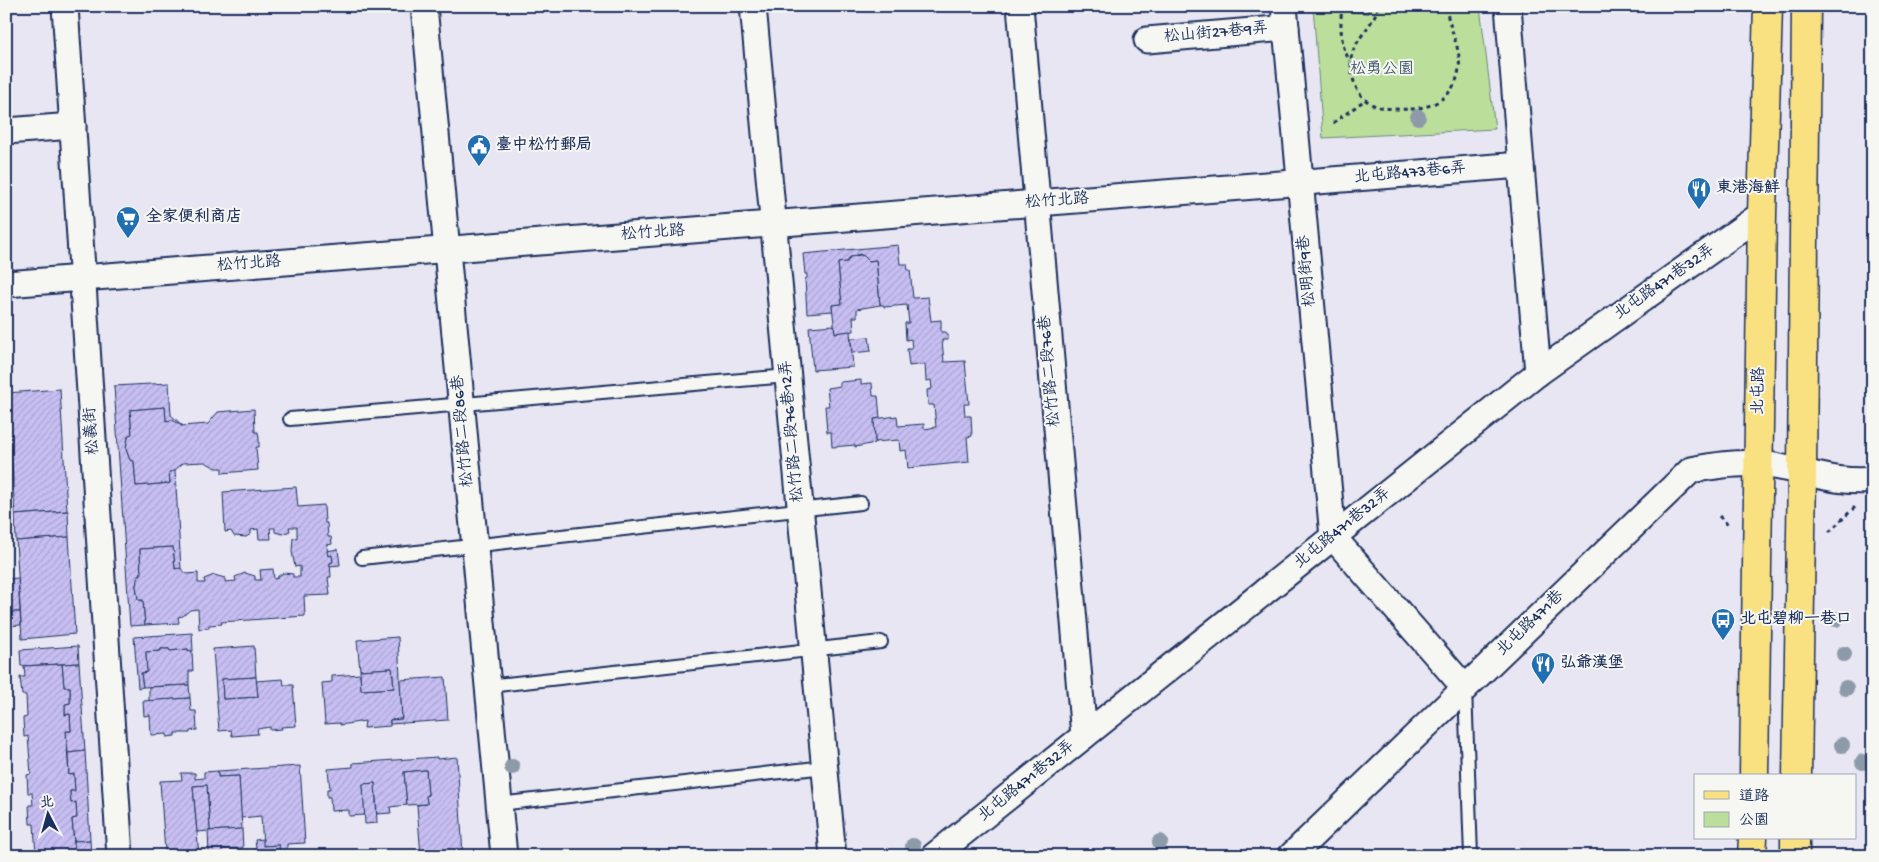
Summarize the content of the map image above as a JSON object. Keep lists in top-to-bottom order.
{
  "streets": {
    "main road": ["北屯路"],
    "street": [
      "松山街27巷9弄",
      "北屯路473巷6弄",
      "松竹北路",
      "松明街9巷",
      "北屯路471巷32弄",
      "松竹路二段76巷",
      "松義街",
      "松竹路二段86巷",
      "松竹路二段76巷12弄",
      "北屯路471巷"
    ]
  },
  "crossings": [
    ["松山街27巷9弄", "松明街9巷"],
    ["北屯路473巷6弄", "松竹北路"],
    ["北屯路473巷6弄", "松明街9巷"],
    ["松竹北路", "松明街9巷"],
    ["松竹北路", "松竹路二段76巷"],
    ["松竹北路", "松義街"],
    ["松竹北路", "松竹路二段86巷"],
    ["松竹北路", "松竹路二段76巷12弄"],
    ["松明街9巷", "北屯路471巷32弄"],
    ["北屯路471巷32弄", "松竹路二段76巷"],
    ["北屯路471巷32弄", "北屯路"],
    ["北屯路", "北屯路471巷"]
  ],
  "parks": ["松勇公園"],
  "places": {
    "public building": ["臺中松竹郵局"],
    "restaurant": ["東港海鮮", "弘爺漢堡"],
    "supermarket": ["全家便利商店"],
    "bus stop": ["北屯碧柳一巷口"]
  },
  "legend": ["道路", "公園"],
  "north": "top"
}
